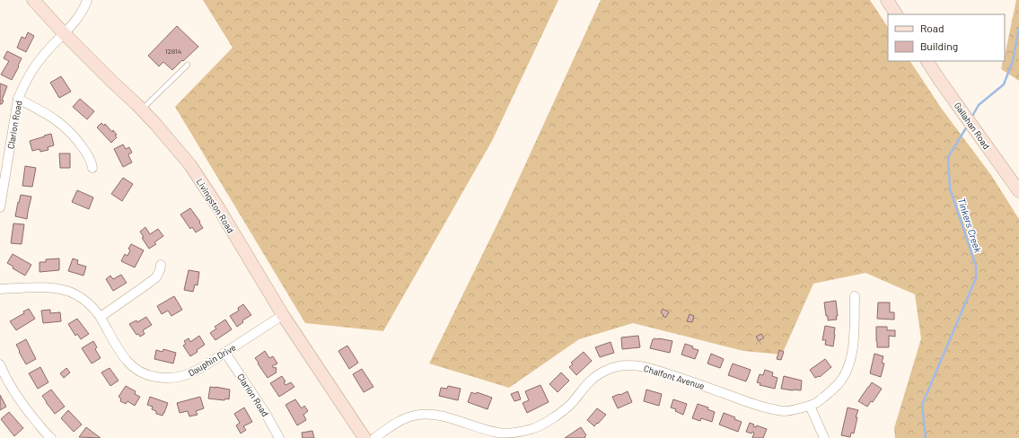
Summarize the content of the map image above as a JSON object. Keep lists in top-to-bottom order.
{
  "streets": {
    "main road": ["Gallahan Road", "Livingston Road"],
    "street": ["Clarion Road", "Dauphin Drive", "Chalfont Avenue"]
  },
  "crossings": [
    ["Clarion Road", "Livingston Road"],
    ["Clarion Road", "Dauphin Drive"],
    ["Livingston Road", "Dauphin Drive"]
  ],
  "water": ["Tinkers Creek"],
  "house_numbers": ["12814"],
  "legend": ["Road", "Building"]
}
